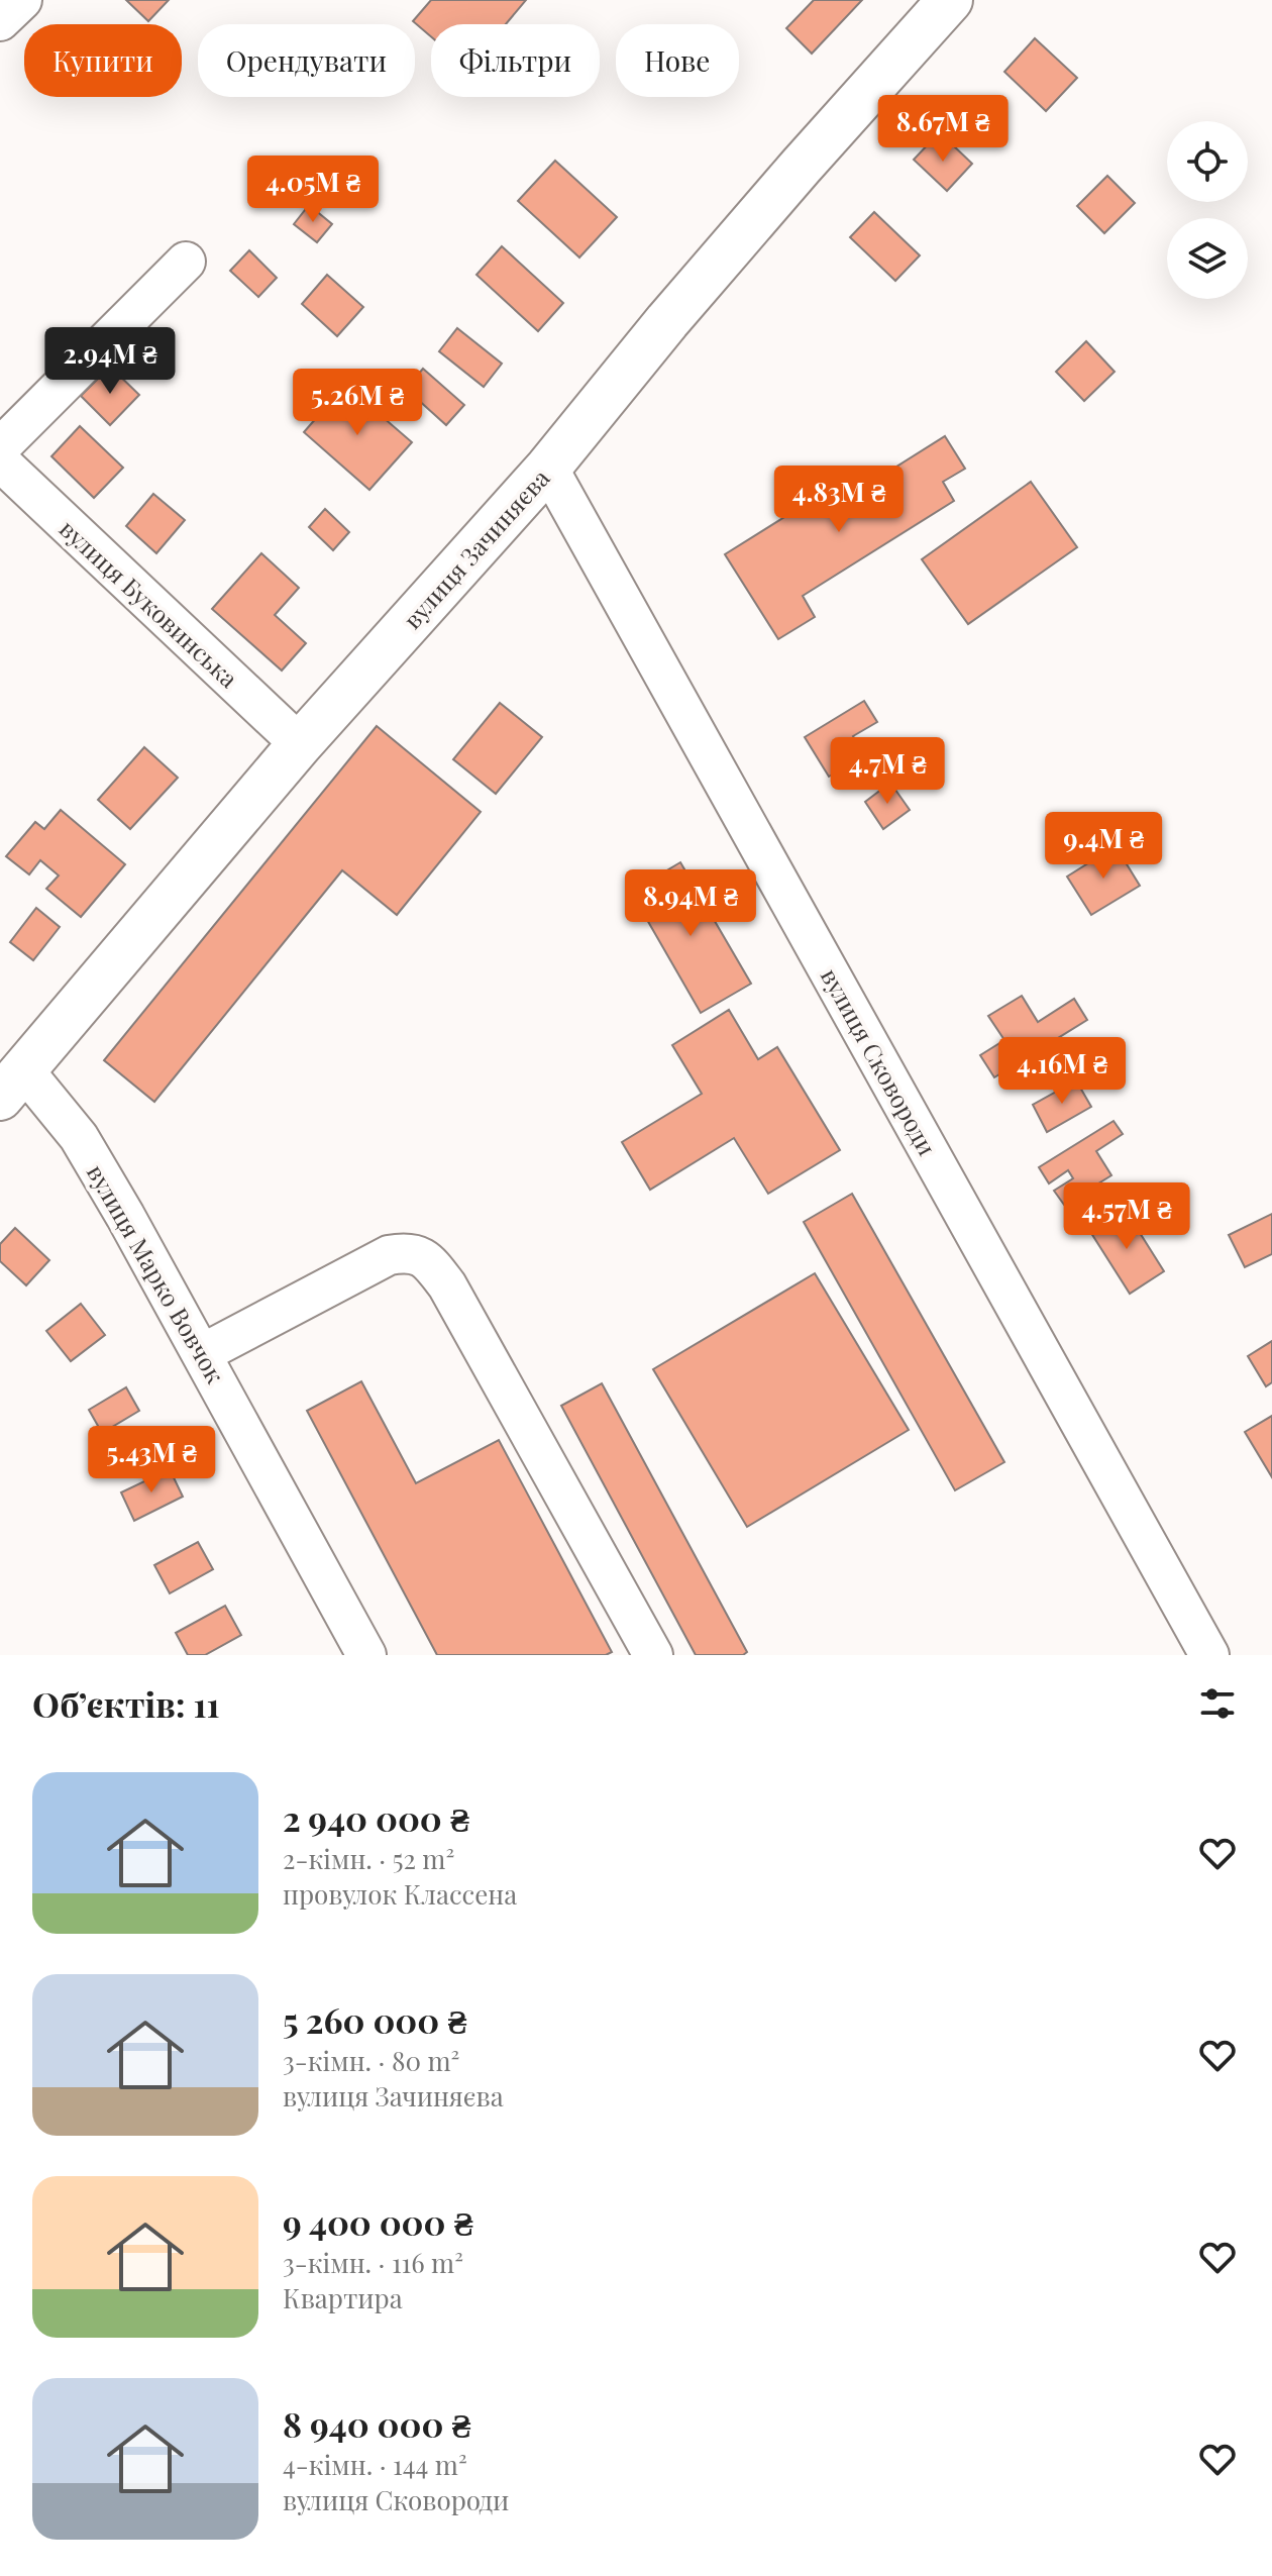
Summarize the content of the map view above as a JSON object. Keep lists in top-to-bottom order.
{
  "streets": {
    "main road": ["вулиця Зачиняєва"],
    "street": ["вулиця Буковинська", "вулиця Сковороди", "вулиця Марко Вовчок"]
  },
  "crossings": [
    ["вулиця Зачиняєва", "вулиця Буковинська"],
    ["вулиця Зачиняєва", "вулиця Сковороди"],
    ["вулиця Зачиняєва", "вулиця Марко Вовчок"]
  ],
  "page": {
    "chip": [
      "Купити",
      "Орендувати",
      "Фільтри",
      "Нове"
    ],
    "price": [
      "8.67M ₴",
      "4.05M ₴",
      "2.94M ₴",
      "5.26M ₴",
      "4.83M ₴",
      "4.7M ₴",
      "9.4M ₴",
      "8.94M ₴",
      "4.16M ₴",
      "4.57M ₴",
      "5.43M ₴"
    ],
    "heading": "Об’єктів: 11",
    "list": [
      {
        "name": "2 940 000 ₴",
        "note": "2-кімн. · 52 m² · провулок Классена"
      },
      {
        "name": "5 260 000 ₴",
        "note": "3-кімн. · 80 m² · вулиця Зачиняєва"
      },
      {
        "name": "9 400 000 ₴",
        "note": "3-кімн. · 116 m² · Квартира"
      },
      {
        "name": "8 940 000 ₴",
        "note": "4-кімн. · 144 m² · вулиця Сковороди"
      }
    ]
  }
}
